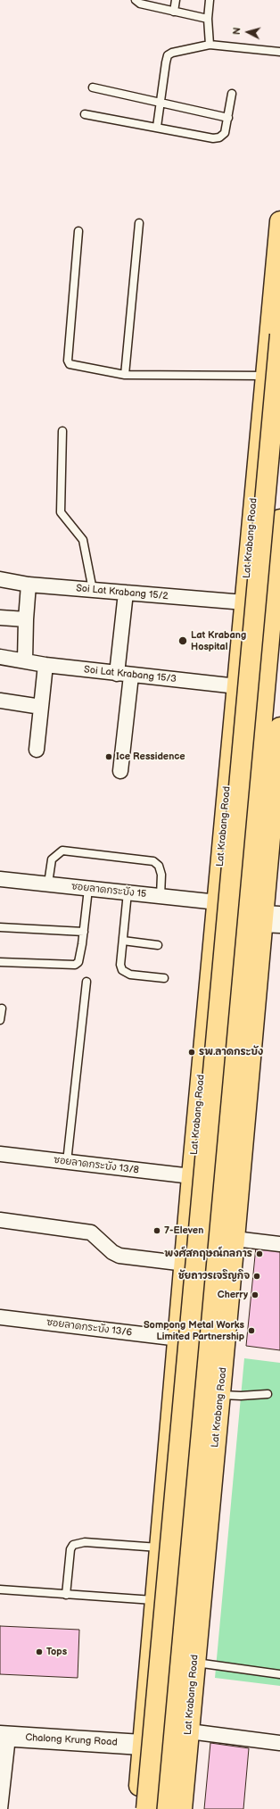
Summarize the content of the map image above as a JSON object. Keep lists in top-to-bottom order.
{
  "streets": {
    "main road": ["Lat Krabang Road", "Chalong Krung Road"],
    "street": [
      "Soi Lat Krabang 15/2",
      "Soi Lat Krabang 15/3",
      "ซอยลาดกระบัง 15",
      "ซอยลาดกระบัง 13/8",
      "ซอยลาดกระบัง 13/6"
    ]
  },
  "crossings": [
    ["Lat Krabang Road", "Soi Lat Krabang 15/2"],
    ["Lat Krabang Road", "Soi Lat Krabang 15/3"],
    ["Lat Krabang Road", "ซอยลาดกระบัง 15"],
    ["Lat Krabang Road", "ซอยลาดกระบัง 13/8"],
    ["Lat Krabang Road", "ซอยลาดกระบัง 13/6"],
    ["Lat Krabang Road", "Chalong Krung Road"]
  ],
  "places": [
    "Lat Krabang Hospital",
    "Ice Ressidence",
    "รพ.ลาดกระบัง",
    "7-Eleven",
    "พงศ์สกฤษณ์กลการ",
    "ชัยถาวรเจริญกิจ",
    "Cherry",
    "Sompong Metal Works Limited Partnership",
    "Tops"
  ],
  "north": "left"
}
